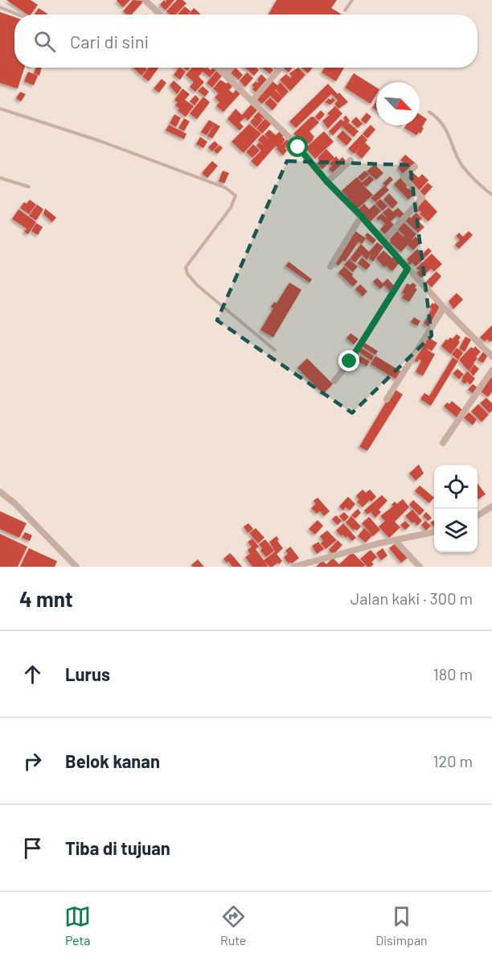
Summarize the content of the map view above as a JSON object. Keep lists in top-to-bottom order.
{
  "north": "bottom right",
  "page": {
    "search": "Cari di sini",
    "heading": ["4 mnt", "Jalan kaki · 300 m"],
    "list": [
      ["Lurus", "180 m"],
      ["Belok kanan", "120 m"],
      "Tiba di tujuan"
    ],
    "nav": ["Peta", "Rute", "Disimpan"]
  }
}
